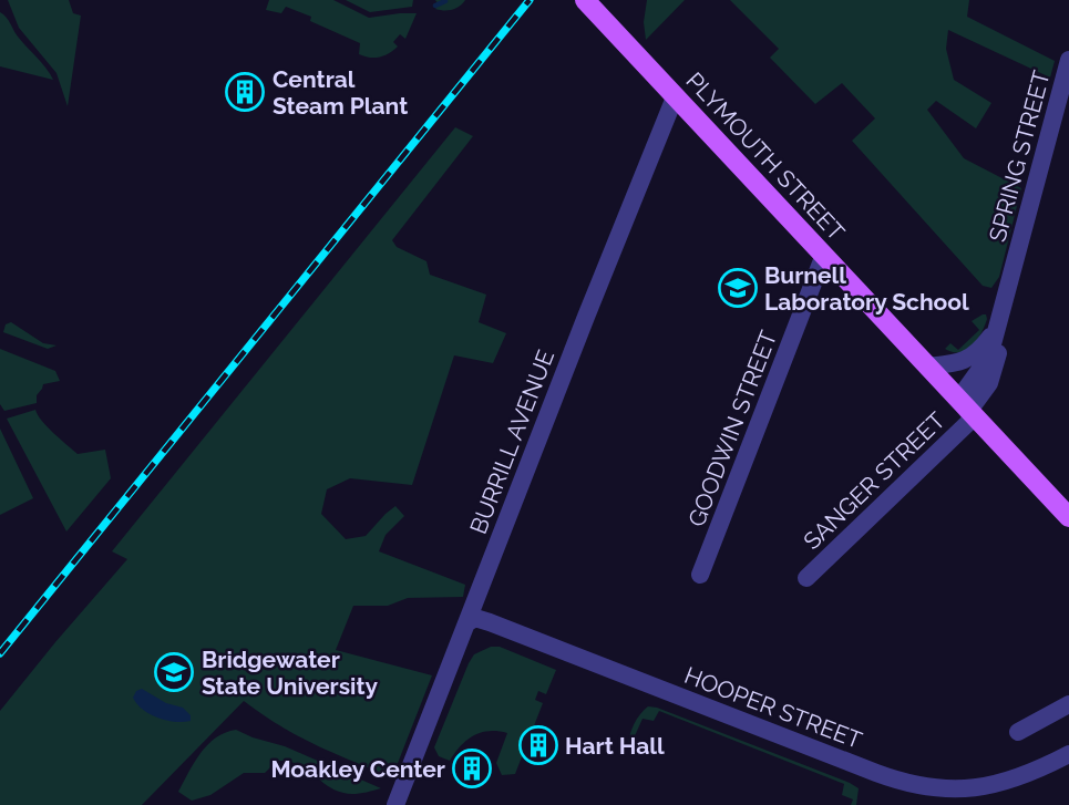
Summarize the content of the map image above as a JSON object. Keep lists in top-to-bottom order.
{
  "streets": {
    "main road": ["PLYMOUTH STREET"],
    "street": [
      "SPRING STREET",
      "GOODWIN STREET",
      "BURRILL AVENUE",
      "SANGER STREET",
      "HOOPER STREET"
    ]
  },
  "crossings": [
    ["PLYMOUTH STREET", "SPRING STREET"],
    ["PLYMOUTH STREET", "GOODWIN STREET"],
    ["PLYMOUTH STREET", "BURRILL AVENUE"],
    ["PLYMOUTH STREET", "SANGER STREET"],
    ["SPRING STREET", "SANGER STREET"],
    ["BURRILL AVENUE", "HOOPER STREET"]
  ],
  "places": {
    "building": ["Central Steam Plant", "Hart Hall", "Moakley Center"],
    "school or university": ["Burnell Laboratory School", "Bridgewater State University"]
  }
}
